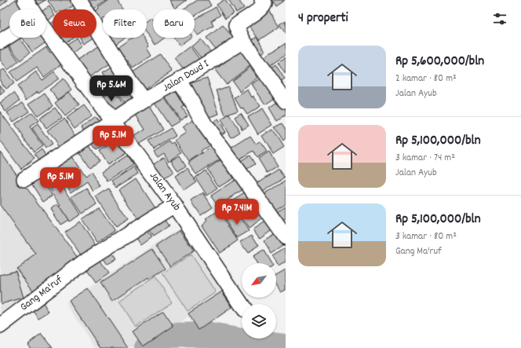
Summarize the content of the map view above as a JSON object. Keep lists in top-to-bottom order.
{
  "streets": {
    "street": ["Jalan Daud I", "Jalan Ayub", "Gang Ma'ruf"]
  },
  "crossings": [
    ["Jalan Daud I", "Jalan Ayub"],
    ["Jalan Ayub", "Gang Ma'ruf"]
  ],
  "north": "bottom left",
  "page": {
    "heading": "4 properti",
    "chip": [
      "Beli",
      "Sewa",
      "Filter",
      "Baru"
    ],
    "list": [
      {
        "name": "Rp 5,600,000/bln",
        "note": "2 kamar · 80 m² · Jalan Ayub"
      },
      {
        "name": "Rp 5,100,000/bln",
        "note": "3 kamar · 74 m² · Jalan Ayub"
      },
      {
        "name": "Rp 5,100,000/bln",
        "note": "3 kamar · 80 m² · Gang Ma'ruf"
      }
    ],
    "price": [
      "Rp 5.6M",
      "Rp 5.1M",
      "Rp 5.1M",
      "Rp 7.41M"
    ]
  }
}
